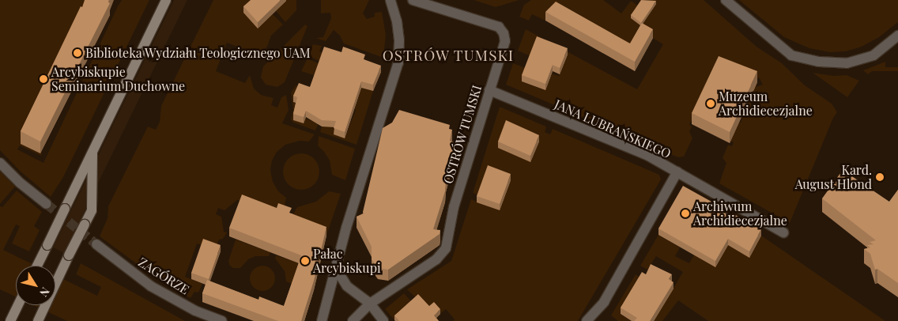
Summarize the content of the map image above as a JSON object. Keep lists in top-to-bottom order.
{
  "streets": {
    "street": ["JANA LUBRAŃSKIEGO", "OSTRÓW TUMSKI", "ZAGÓRZE"]
  },
  "crossings": [
    ["JANA LUBRAŃSKIEGO", "OSTRÓW TUMSKI"]
  ],
  "districts": ["OSTRÓW TUMSKI"],
  "places": [
    "Biblioteka Wydziału Teologicznego UAM",
    "Arcybiskupie Seminarium Duchowne",
    "Muzeum Archidiecezjalne",
    "Kard. August Hlond",
    "Archiwum Archidiecezjalne",
    "Pałac Arcybiskupi"
  ],
  "north": "bottom right"
}
